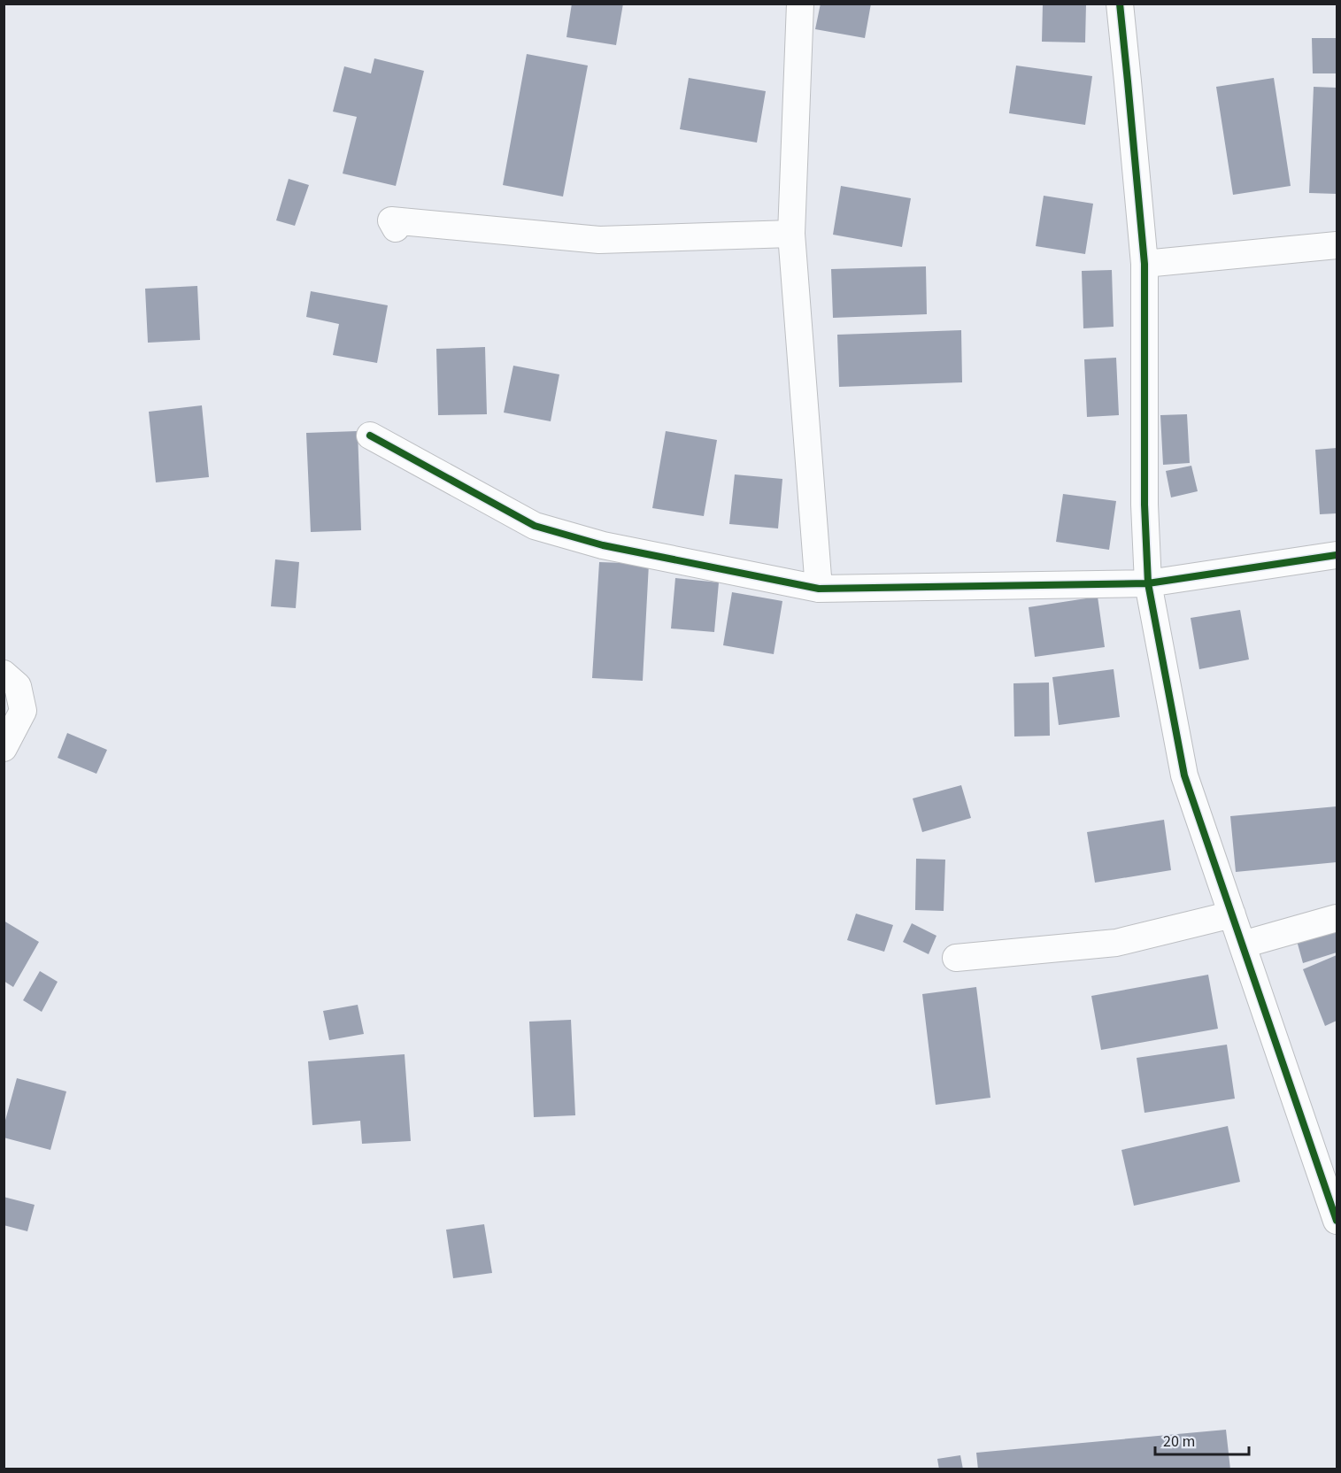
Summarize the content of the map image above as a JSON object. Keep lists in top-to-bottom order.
{
  "scale_bar": "20 m"
}
